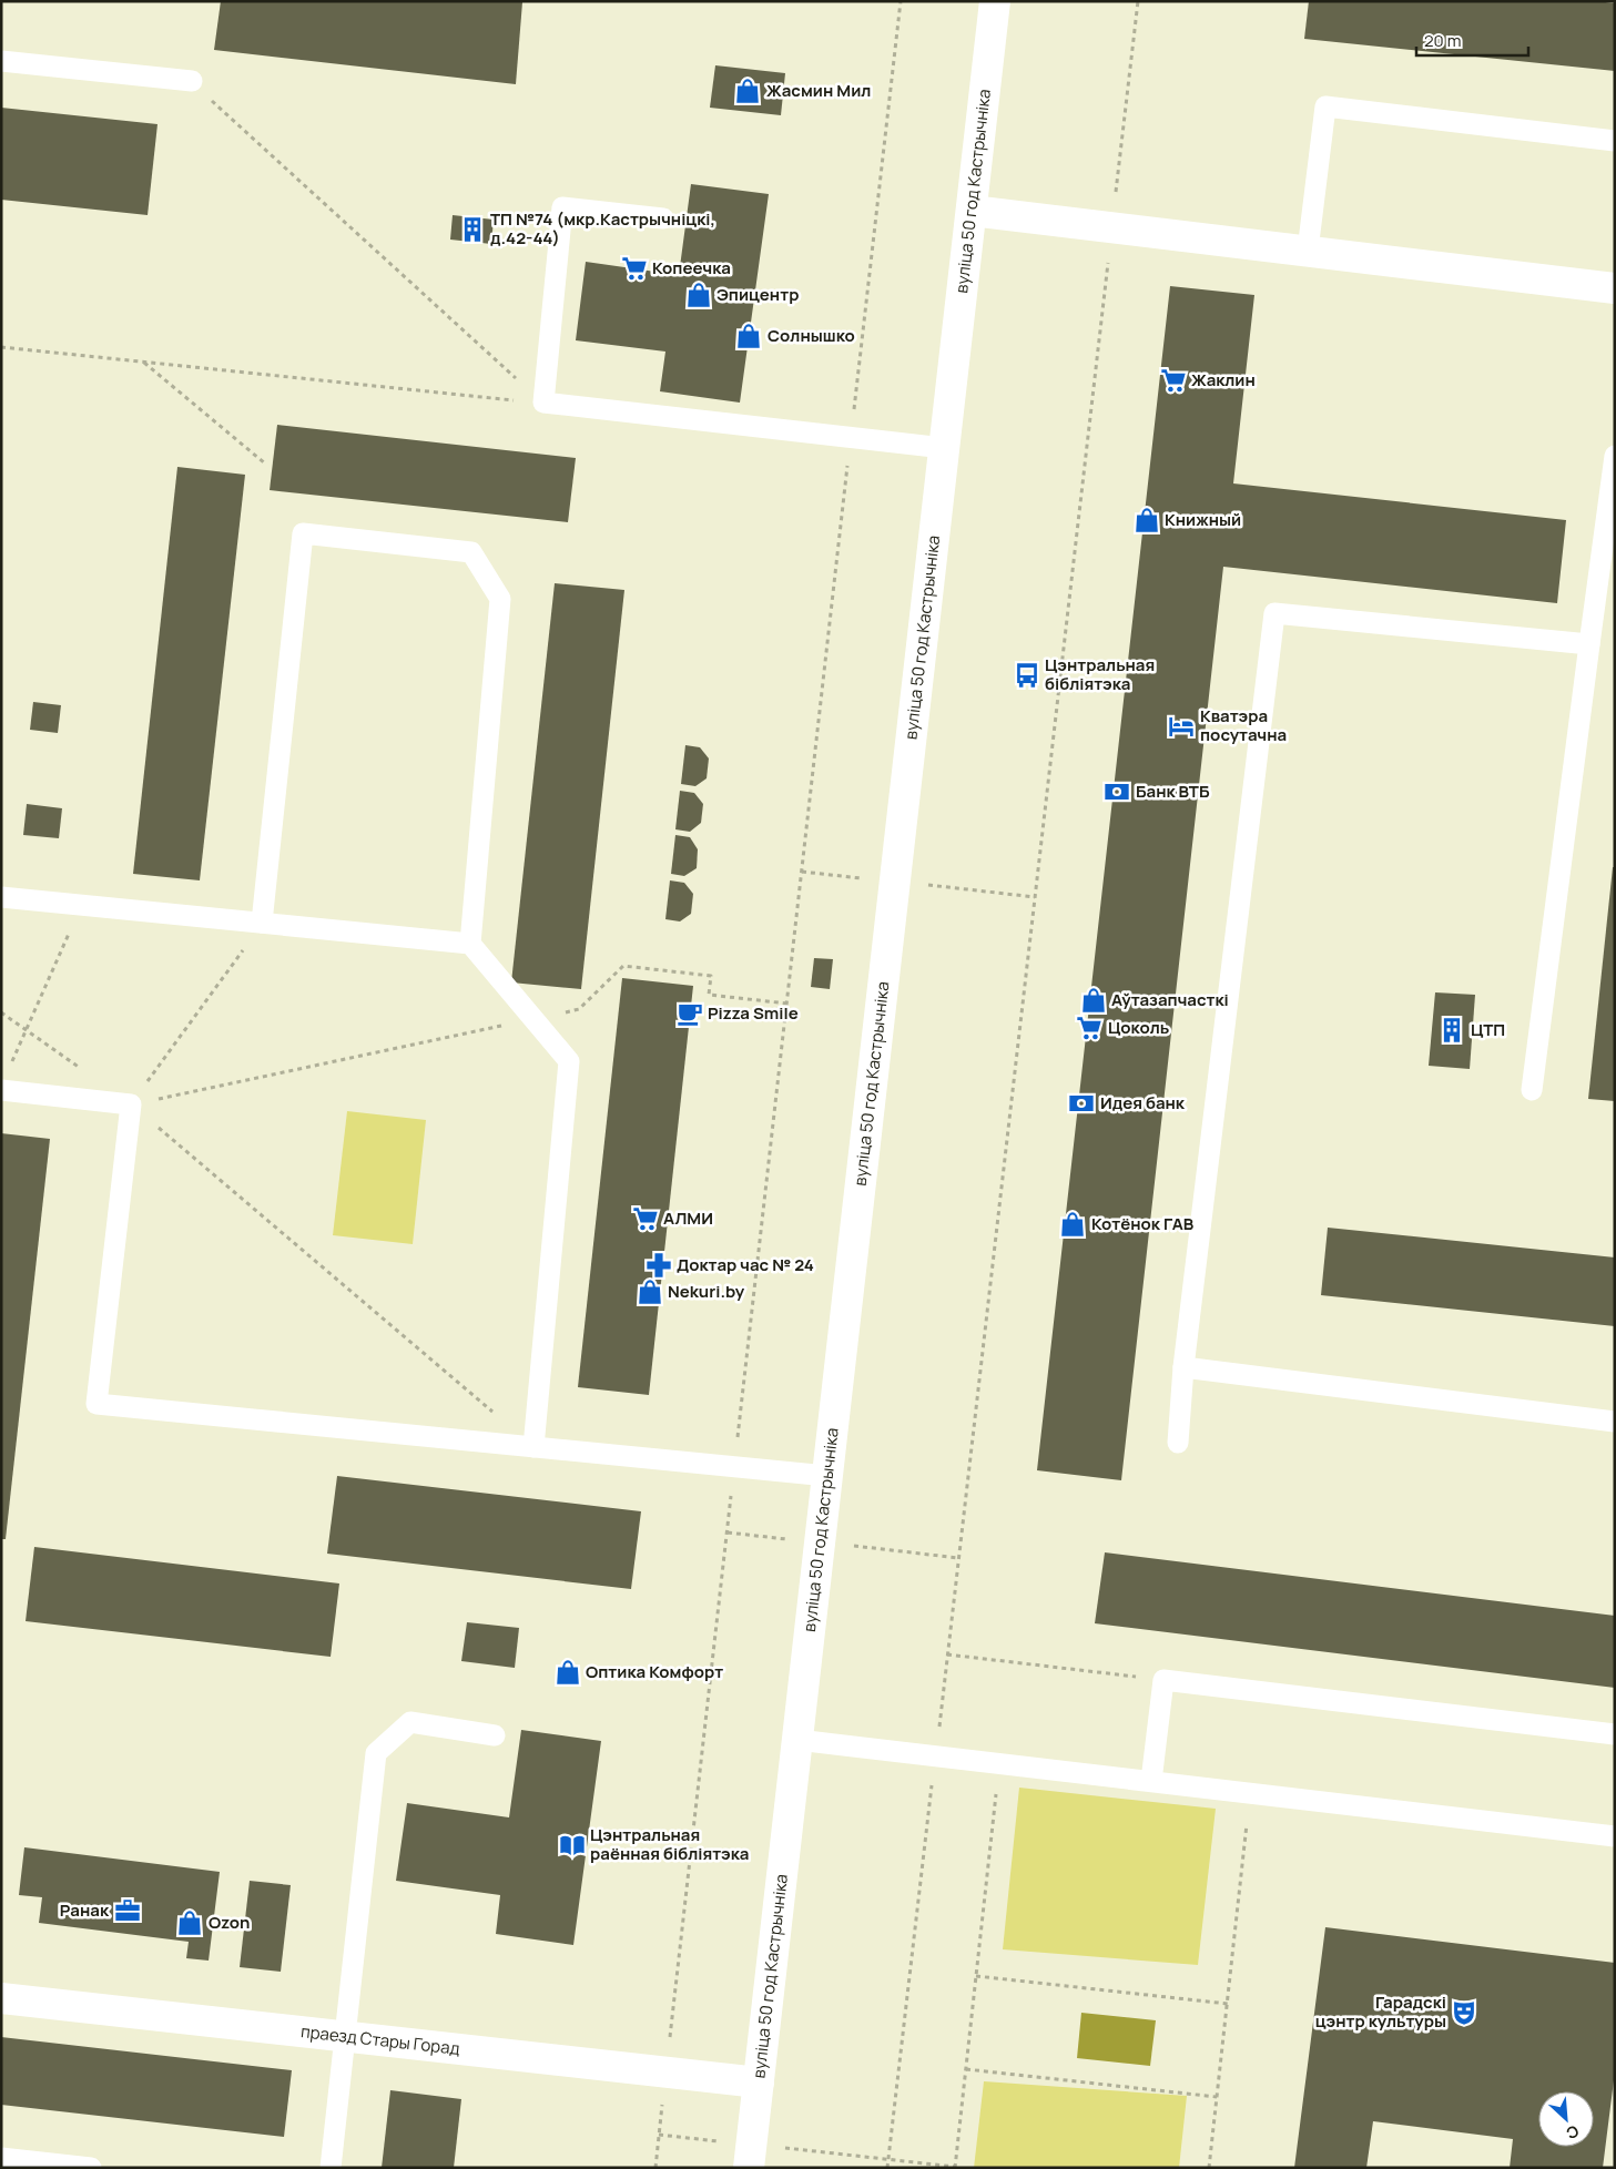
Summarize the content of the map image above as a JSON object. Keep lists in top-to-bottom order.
{
  "streets": {
    "street": ["вуліца 50 год Кастрычніка", "праезд Стары Горад"]
  },
  "crossings": [
    ["вуліца 50 год Кастрычніка", "праезд Стары Горад"]
  ],
  "places": {
    "shop": [
      "Жасмин Мил",
      "Эпицентр",
      "Солнышко",
      "Книжный",
      "Аўтазапчасткі",
      "Котёнок ГАВ",
      "Nekuri.by",
      "Оптика Комфорт",
      "Ozon"
    ],
    "building": ["ТП №74 (мкр.Кастрычніцкі, д.42-44)", "ЦТП"],
    "supermarket": [
      "Копеечка",
      "Жаклин",
      "Цоколь",
      "АЛМИ"
    ],
    "bus stop": ["Цэнтральная бібліятэка"],
    "hotel": ["Кватэра посутачна"],
    "bank": ["Банк ВТБ", "Идея банк"],
    "cafe": ["Pizza Smile"],
    "pharmacy": ["Доктар час № 24"],
    "library": ["Цэнтральная раённая бібліятэка"],
    "office": ["Ранак"],
    "theatre": ["Гарадскі цэнтр культуры"]
  },
  "scale_bar": "20 m",
  "north": "bottom right"
}
